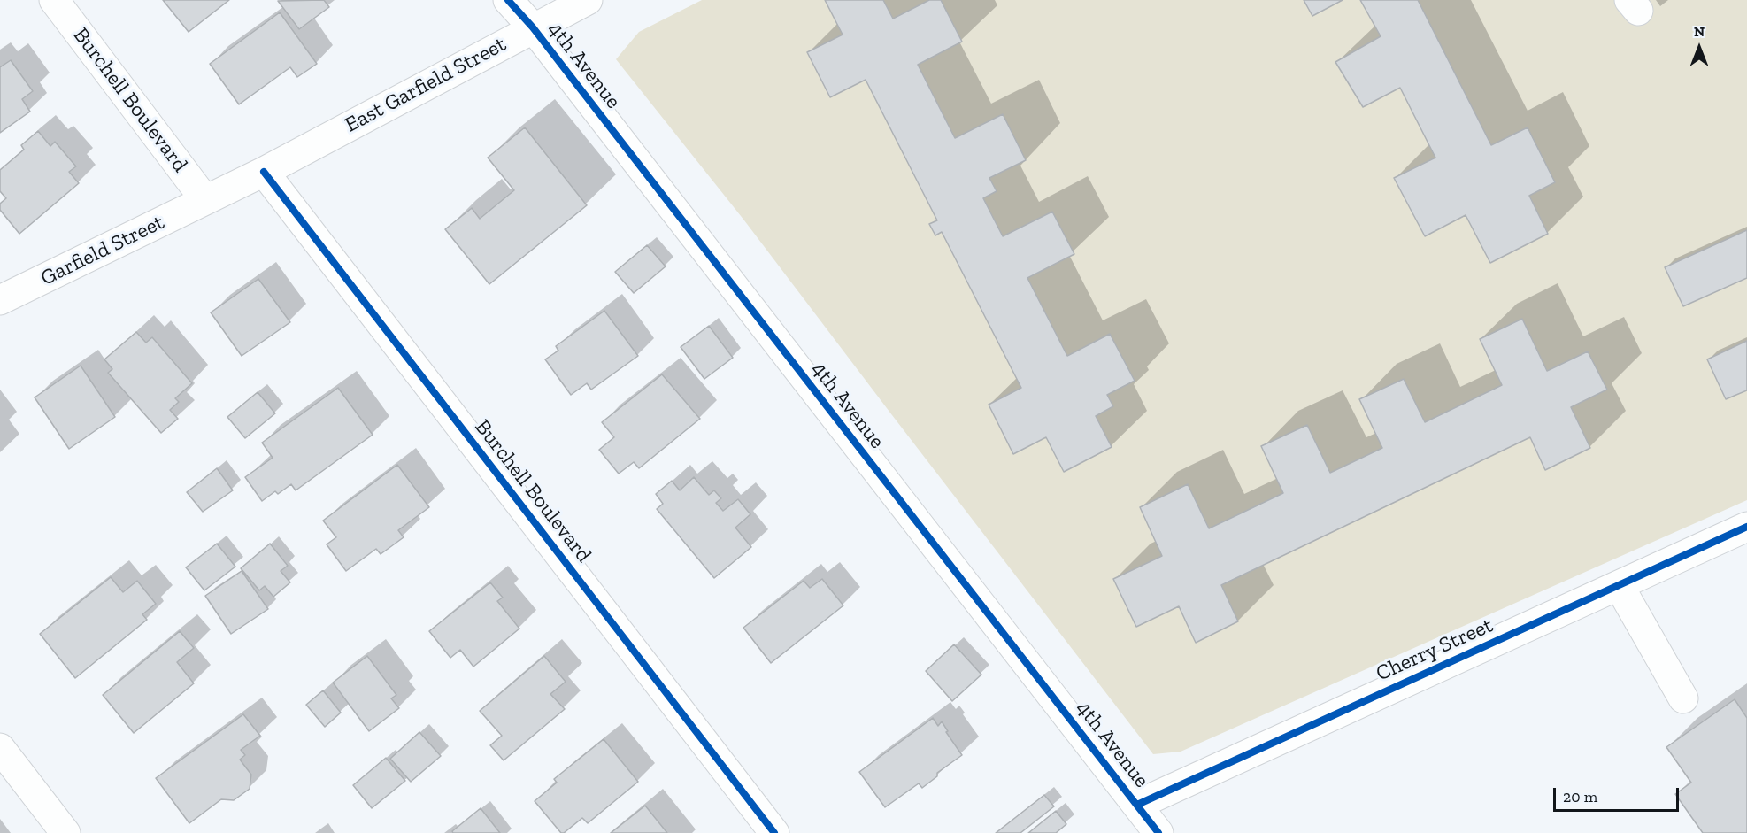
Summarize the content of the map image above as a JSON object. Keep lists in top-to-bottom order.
{
  "streets": {
    "street": [
      "4th Avenue",
      "East Garfield Street",
      "Burchell Boulevard",
      "Garfield Street",
      "Cherry Street"
    ]
  },
  "crossings": [
    ["4th Avenue", "East Garfield Street"],
    ["4th Avenue", "Cherry Street"],
    ["East Garfield Street", "Burchell Boulevard"],
    ["East Garfield Street", "Garfield Street"],
    ["Burchell Boulevard", "Garfield Street"]
  ],
  "scale_bar": "20 m",
  "north": "top"
}
